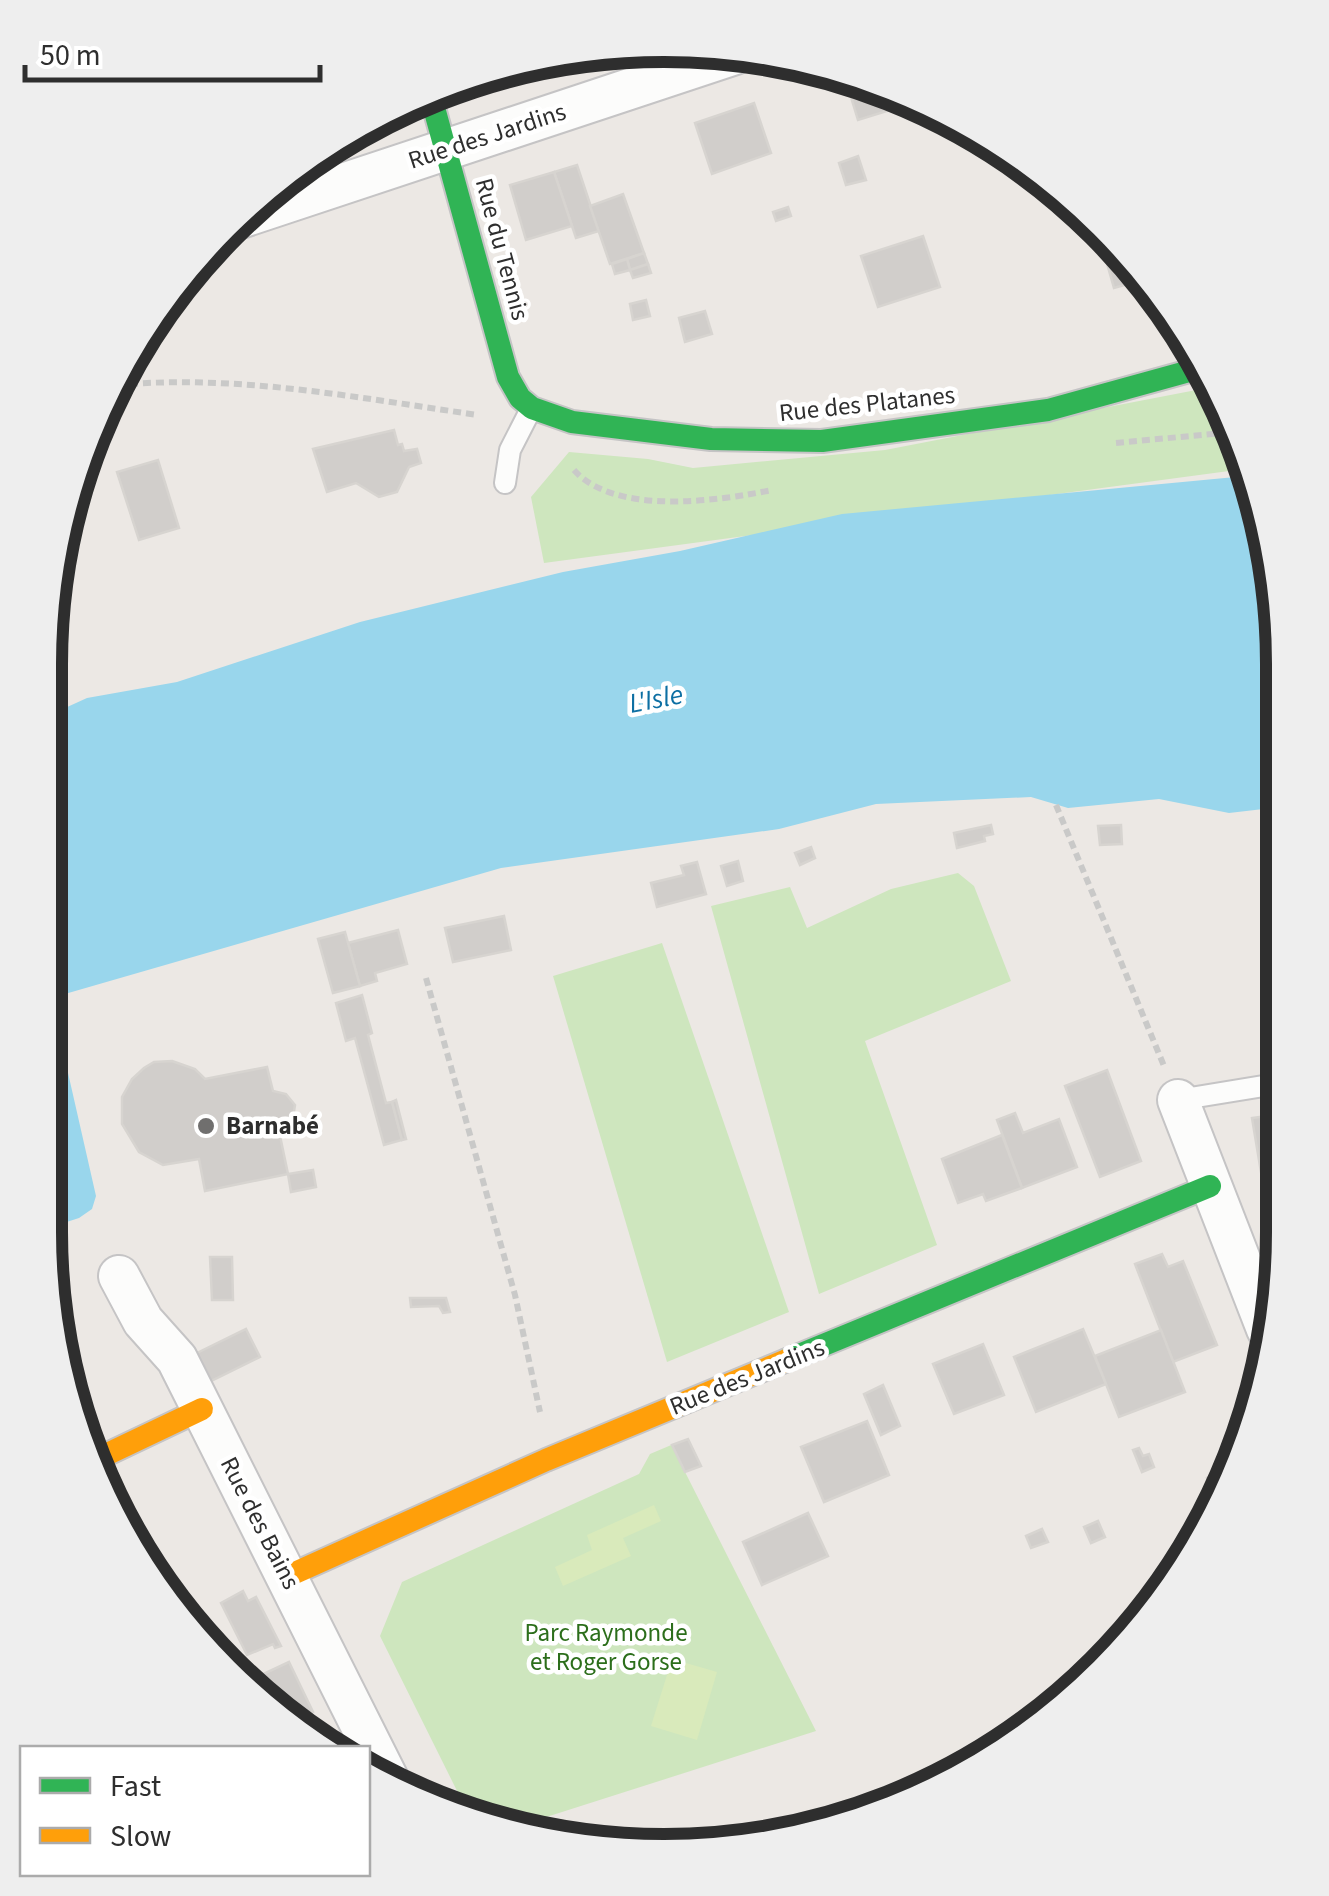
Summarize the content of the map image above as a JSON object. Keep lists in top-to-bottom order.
{
  "streets": {
    "street": [
      "Rue des Jardins",
      "Rue du Tennis",
      "Rue des Platanes",
      "Rue des Bains"
    ]
  },
  "crossings": [
    ["Rue des Jardins", "Rue du Tennis"],
    ["Rue des Jardins", "Rue des Bains"],
    ["Rue du Tennis", "Rue des Platanes"]
  ],
  "water": ["L'Isle"],
  "parks": ["Parc Raymonde et Roger Gorse"],
  "places": ["Barnabé"],
  "legend": ["Fast", "Slow"],
  "scale_bar": "50 m"
}
